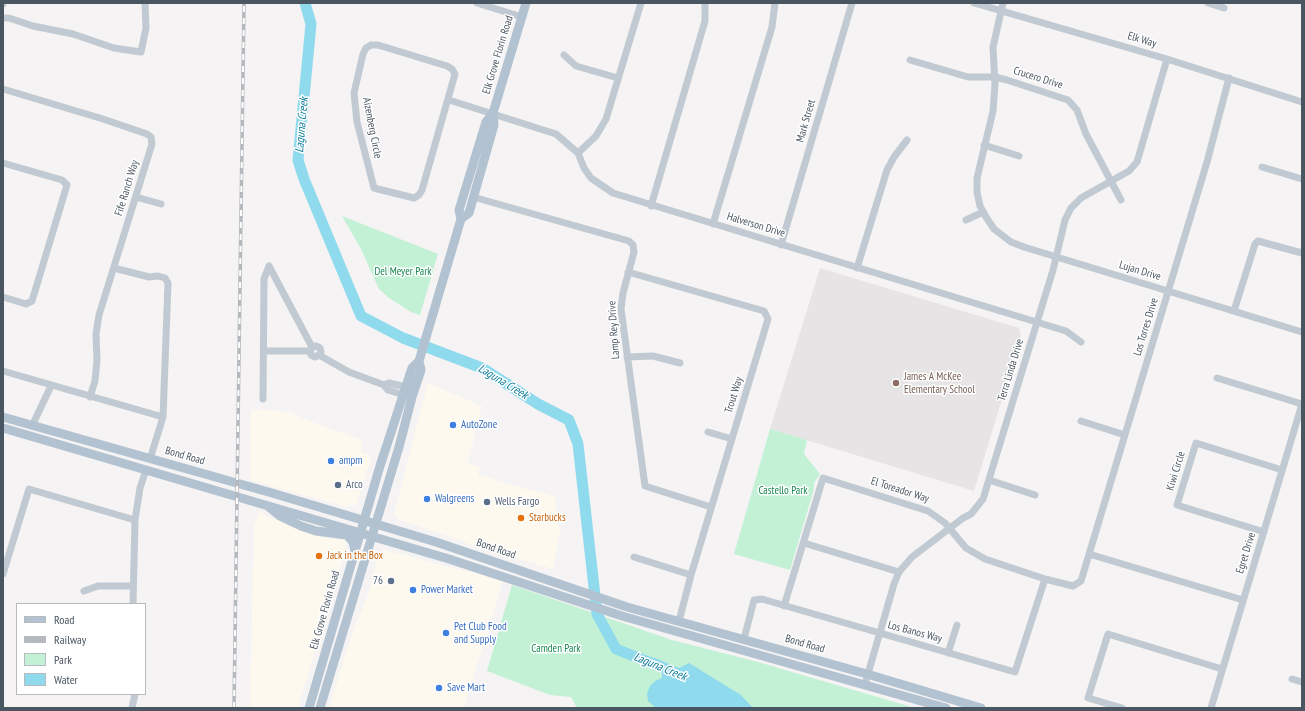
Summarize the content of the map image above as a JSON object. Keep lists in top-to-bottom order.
{
  "streets": {
    "main road": ["Elk Grove Florin Road", "Bond Road"],
    "street": [
      "Elk Way",
      "Crucero Drive",
      "Mark Street",
      "Aizenberg Circle",
      "Fife Ranch Way",
      "Halverson Drive",
      "Lujan Drive",
      "Los Torres Drive",
      "Lamp Rey Drive",
      "Terra Linda Drive",
      "Trout Way",
      "Kiwi Circle",
      "El Toreador Way",
      "Egret Drive",
      "Los Banos Way"
    ]
  },
  "crossings": [
    ["Elk Way", "Lujan Drive"],
    ["Elk Way", "Los Torres Drive"],
    ["Elk Way", "Terra Linda Drive"],
    ["Elk Grove Florin Road", "Halverson Drive"],
    ["Elk Grove Florin Road", "Lamp Rey Drive"],
    ["Elk Grove Florin Road", "Bond Road"],
    ["Crucero Drive", "Lujan Drive"],
    ["Crucero Drive", "Terra Linda Drive"],
    ["Mark Street", "Halverson Drive"],
    ["Halverson Drive", "Terra Linda Drive"],
    ["Lujan Drive", "Los Torres Drive"],
    ["Lujan Drive", "Terra Linda Drive"],
    ["Los Torres Drive", "El Toreador Way"],
    ["Lamp Rey Drive", "Trout Way"],
    ["Terra Linda Drive", "Bond Road"],
    ["Terra Linda Drive", "El Toreador Way"],
    ["Terra Linda Drive", "Los Banos Way"],
    ["Trout Way", "Bond Road"],
    ["Bond Road", "Los Banos Way"],
    ["Kiwi Circle", "Egret Drive"],
    ["El Toreador Way", "Los Banos Way"]
  ],
  "water": ["Laguna Creek"],
  "parks": ["Del Meyer Park", "Castello Park", "Camden Park"],
  "places": [
    "James A McKee Elementary School",
    "AutoZone",
    "ampm",
    "Arco",
    "Walgreens",
    "Wells Fargo",
    "Starbucks",
    "Jack in the Box",
    "76",
    "Power Market",
    "Pet Club Food and Supply",
    "Save Mart"
  ],
  "legend": [
    "Road",
    "Railway",
    "Park",
    "Water"
  ]
}
